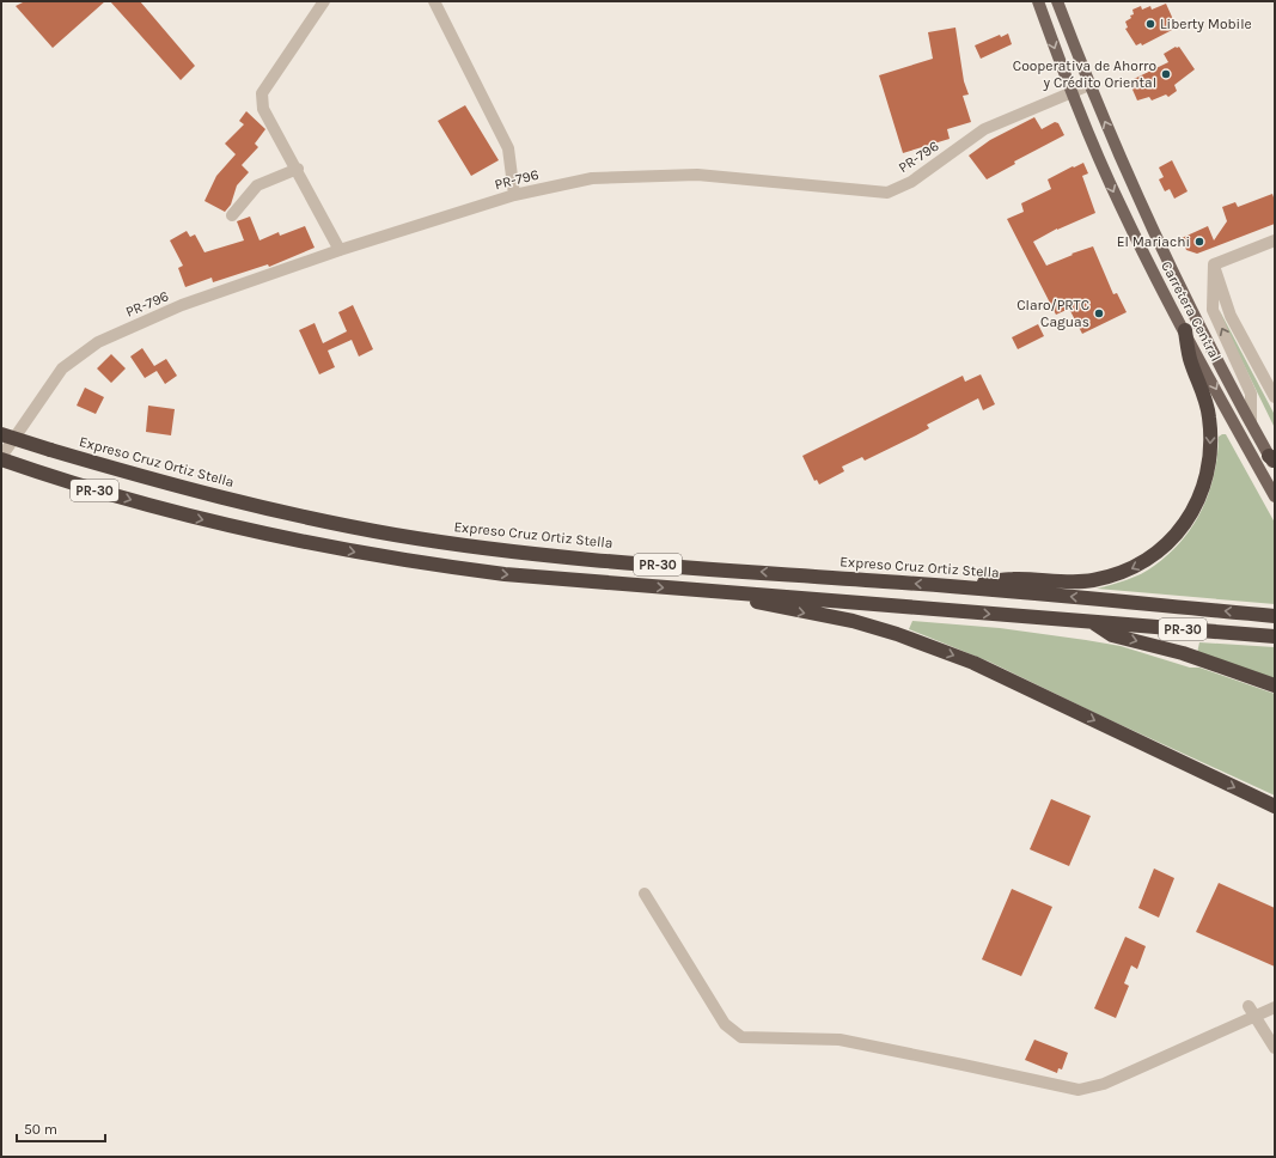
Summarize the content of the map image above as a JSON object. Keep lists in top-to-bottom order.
{
  "streets": {
    "highway": ["Expreso Cruz Ortiz Stella", "PR-30"],
    "main road": ["Carretera Central"],
    "street": ["PR-796"]
  },
  "crossings": [
    ["PR-796", "Carretera Central"],
    ["PR-796", "PR-30"]
  ],
  "places": [
    "Liberty Mobile",
    "Cooperativa de Ahorro y Crédito Oriental",
    "El Mariachi",
    "Claro/PRTC Caguas"
  ],
  "scale_bar": "50 m"
}
